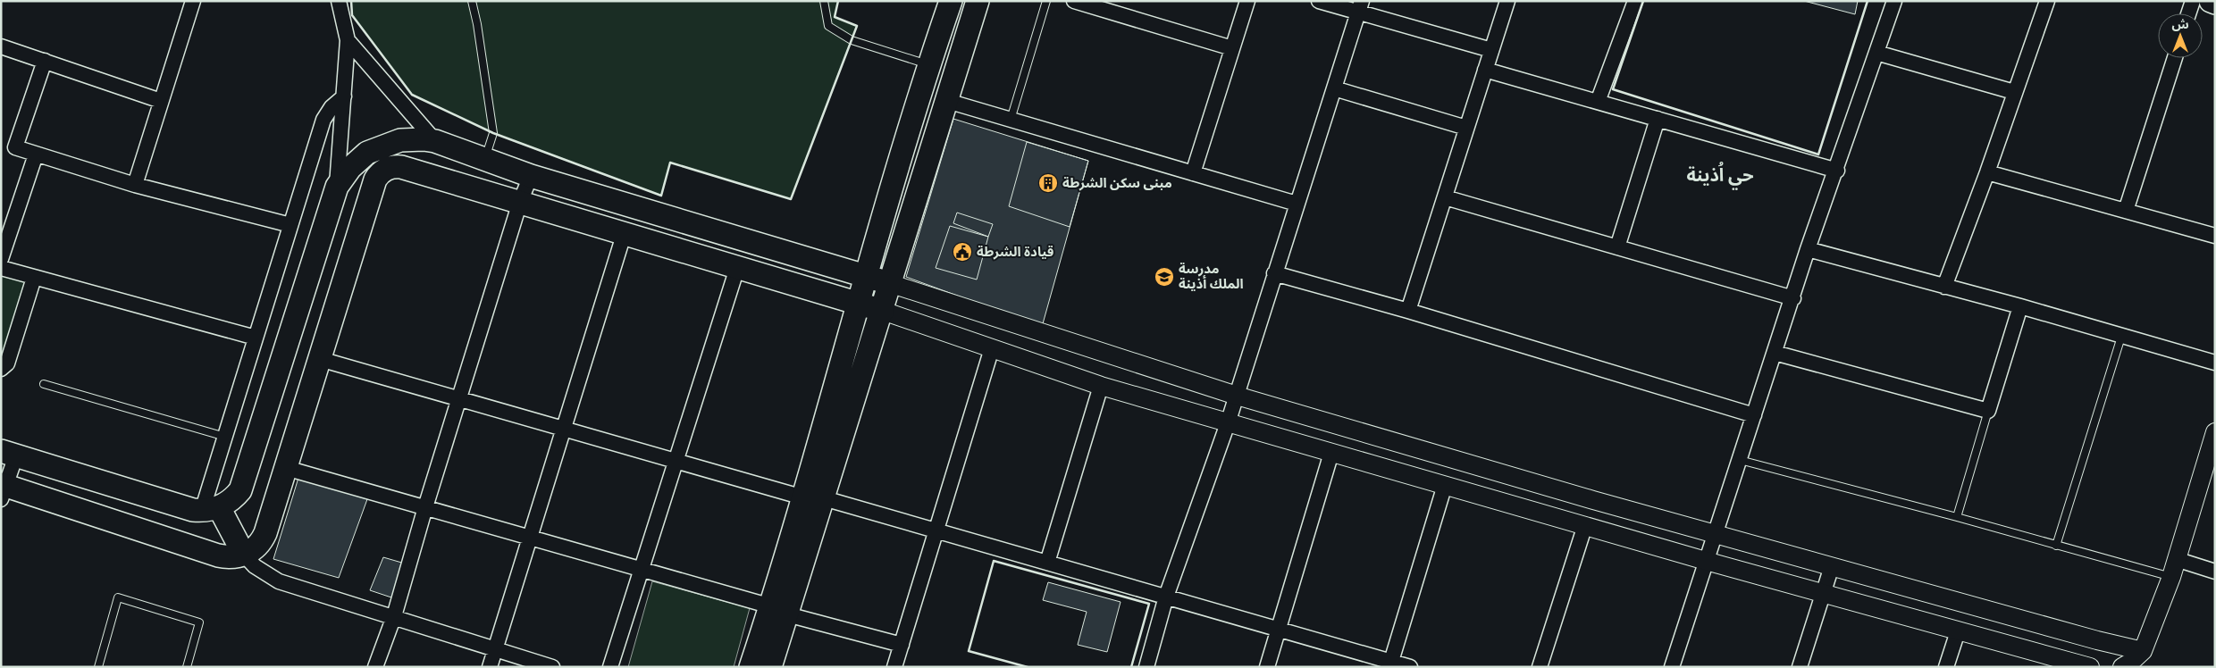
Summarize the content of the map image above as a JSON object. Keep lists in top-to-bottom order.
{
  "districts": ["حي اُذينة"],
  "places": {
    "building": ["مبنى سكن الشرطة"],
    "public building": ["قيادة الشرطة"],
    "school or university": ["مدرسة الملك أذينة"]
  },
  "north": "top"
}
